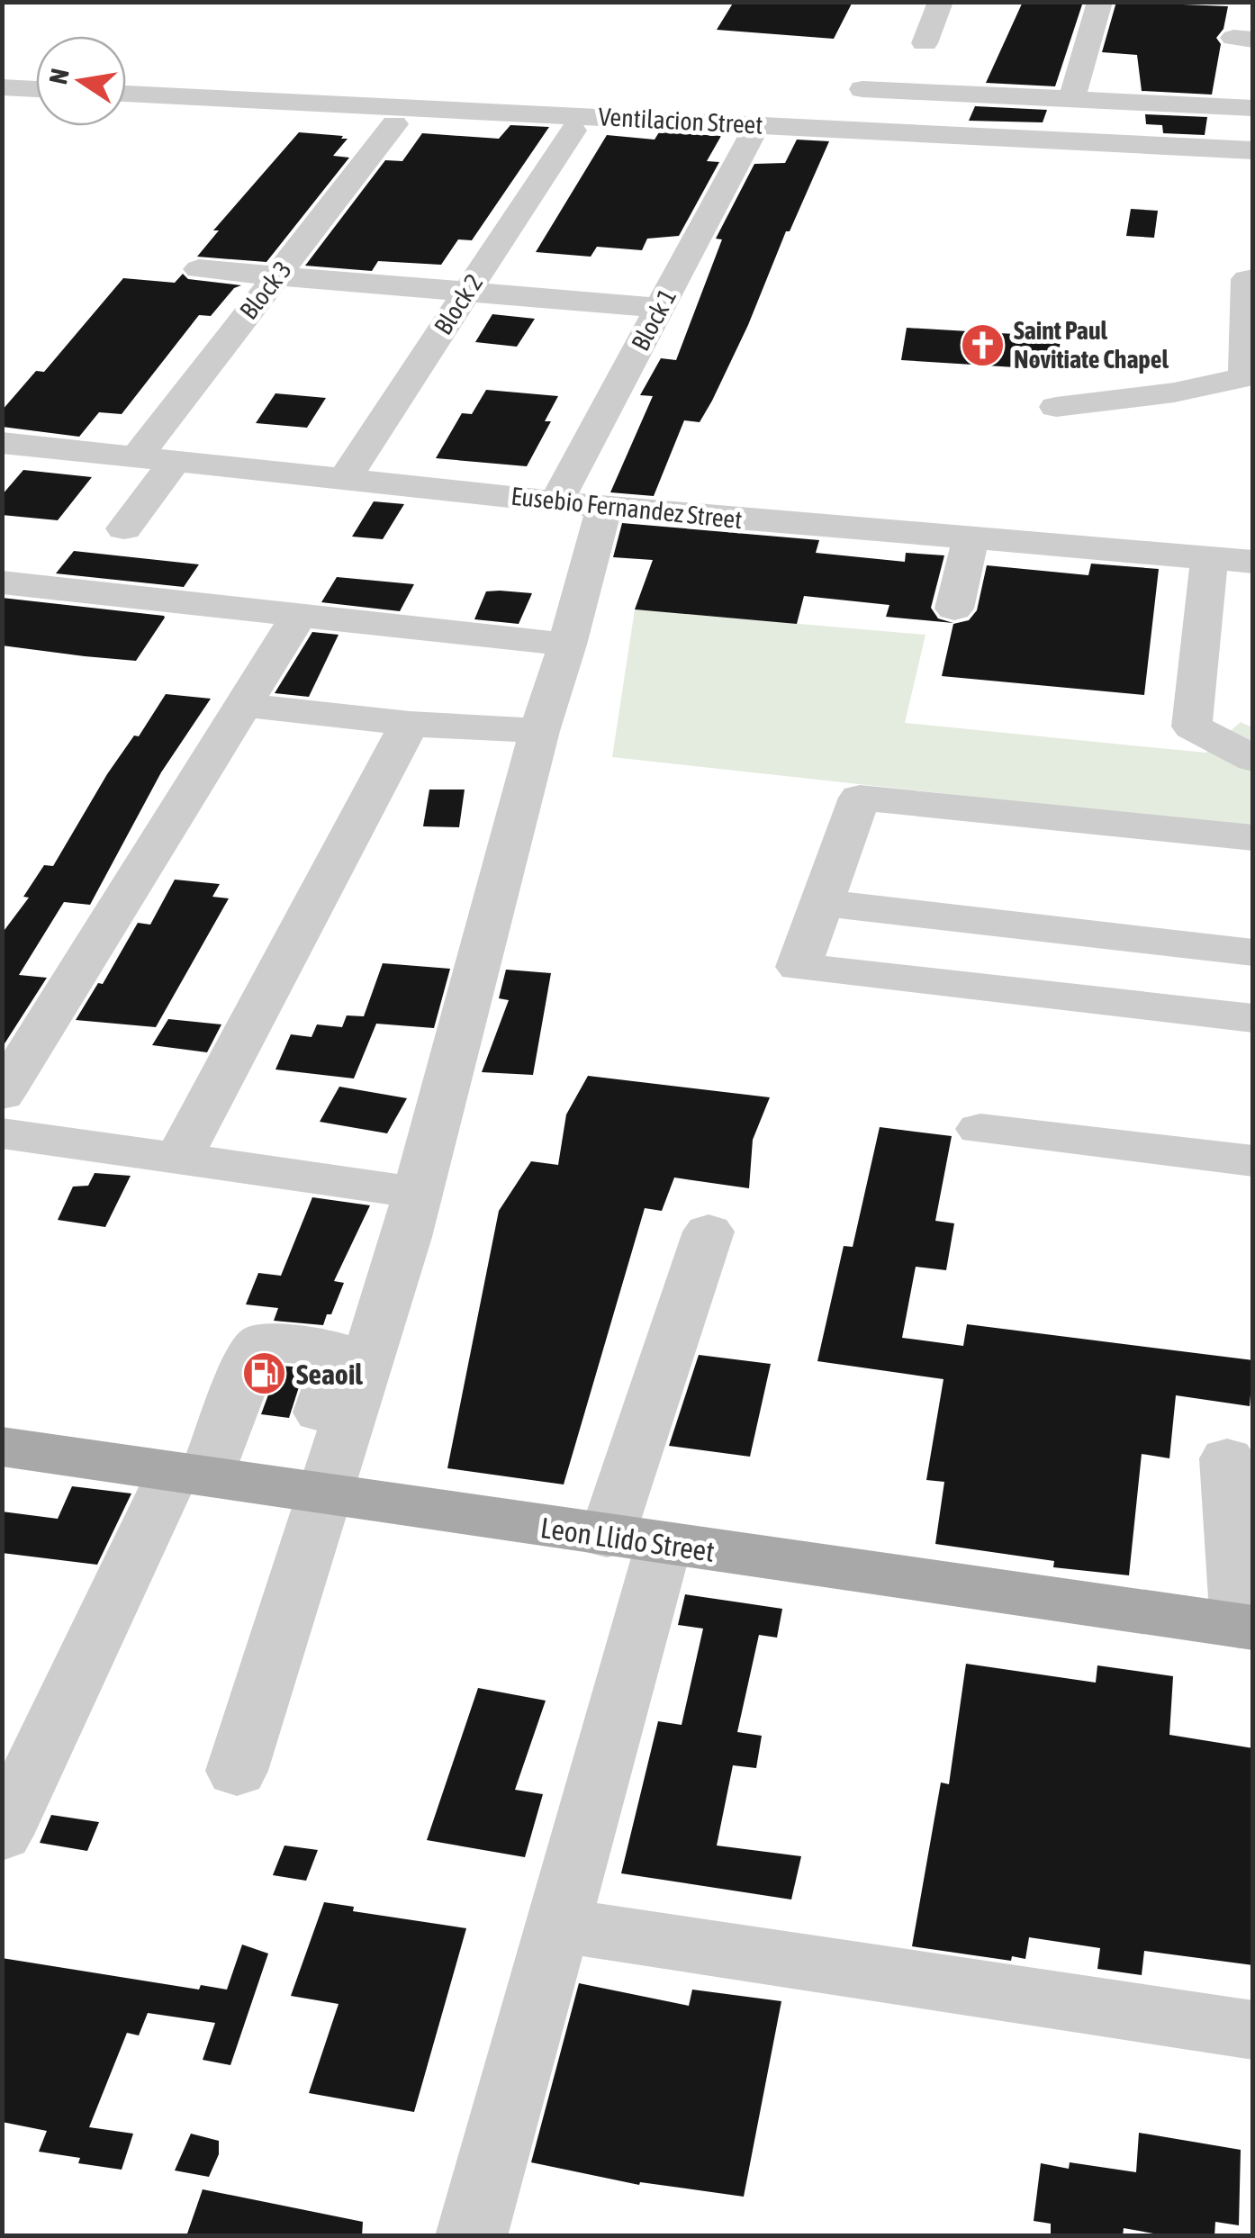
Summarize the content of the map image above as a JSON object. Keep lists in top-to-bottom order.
{
  "streets": {
    "main road": ["Leon Llido Street"],
    "street": [
      "Ventilacion Street",
      "Block 3",
      "Block 2",
      "Block 1",
      "Eusebio Fernandez Street"
    ]
  },
  "crossings": [
    ["Block 3", "Eusebio Fernandez Street"],
    ["Block 2", "Eusebio Fernandez Street"],
    ["Block 1", "Eusebio Fernandez Street"]
  ],
  "places": {
    "church": ["Saint Paul Novitiate Chapel"],
    "fuel station": ["Seaoil"]
  },
  "north": "left"
}
